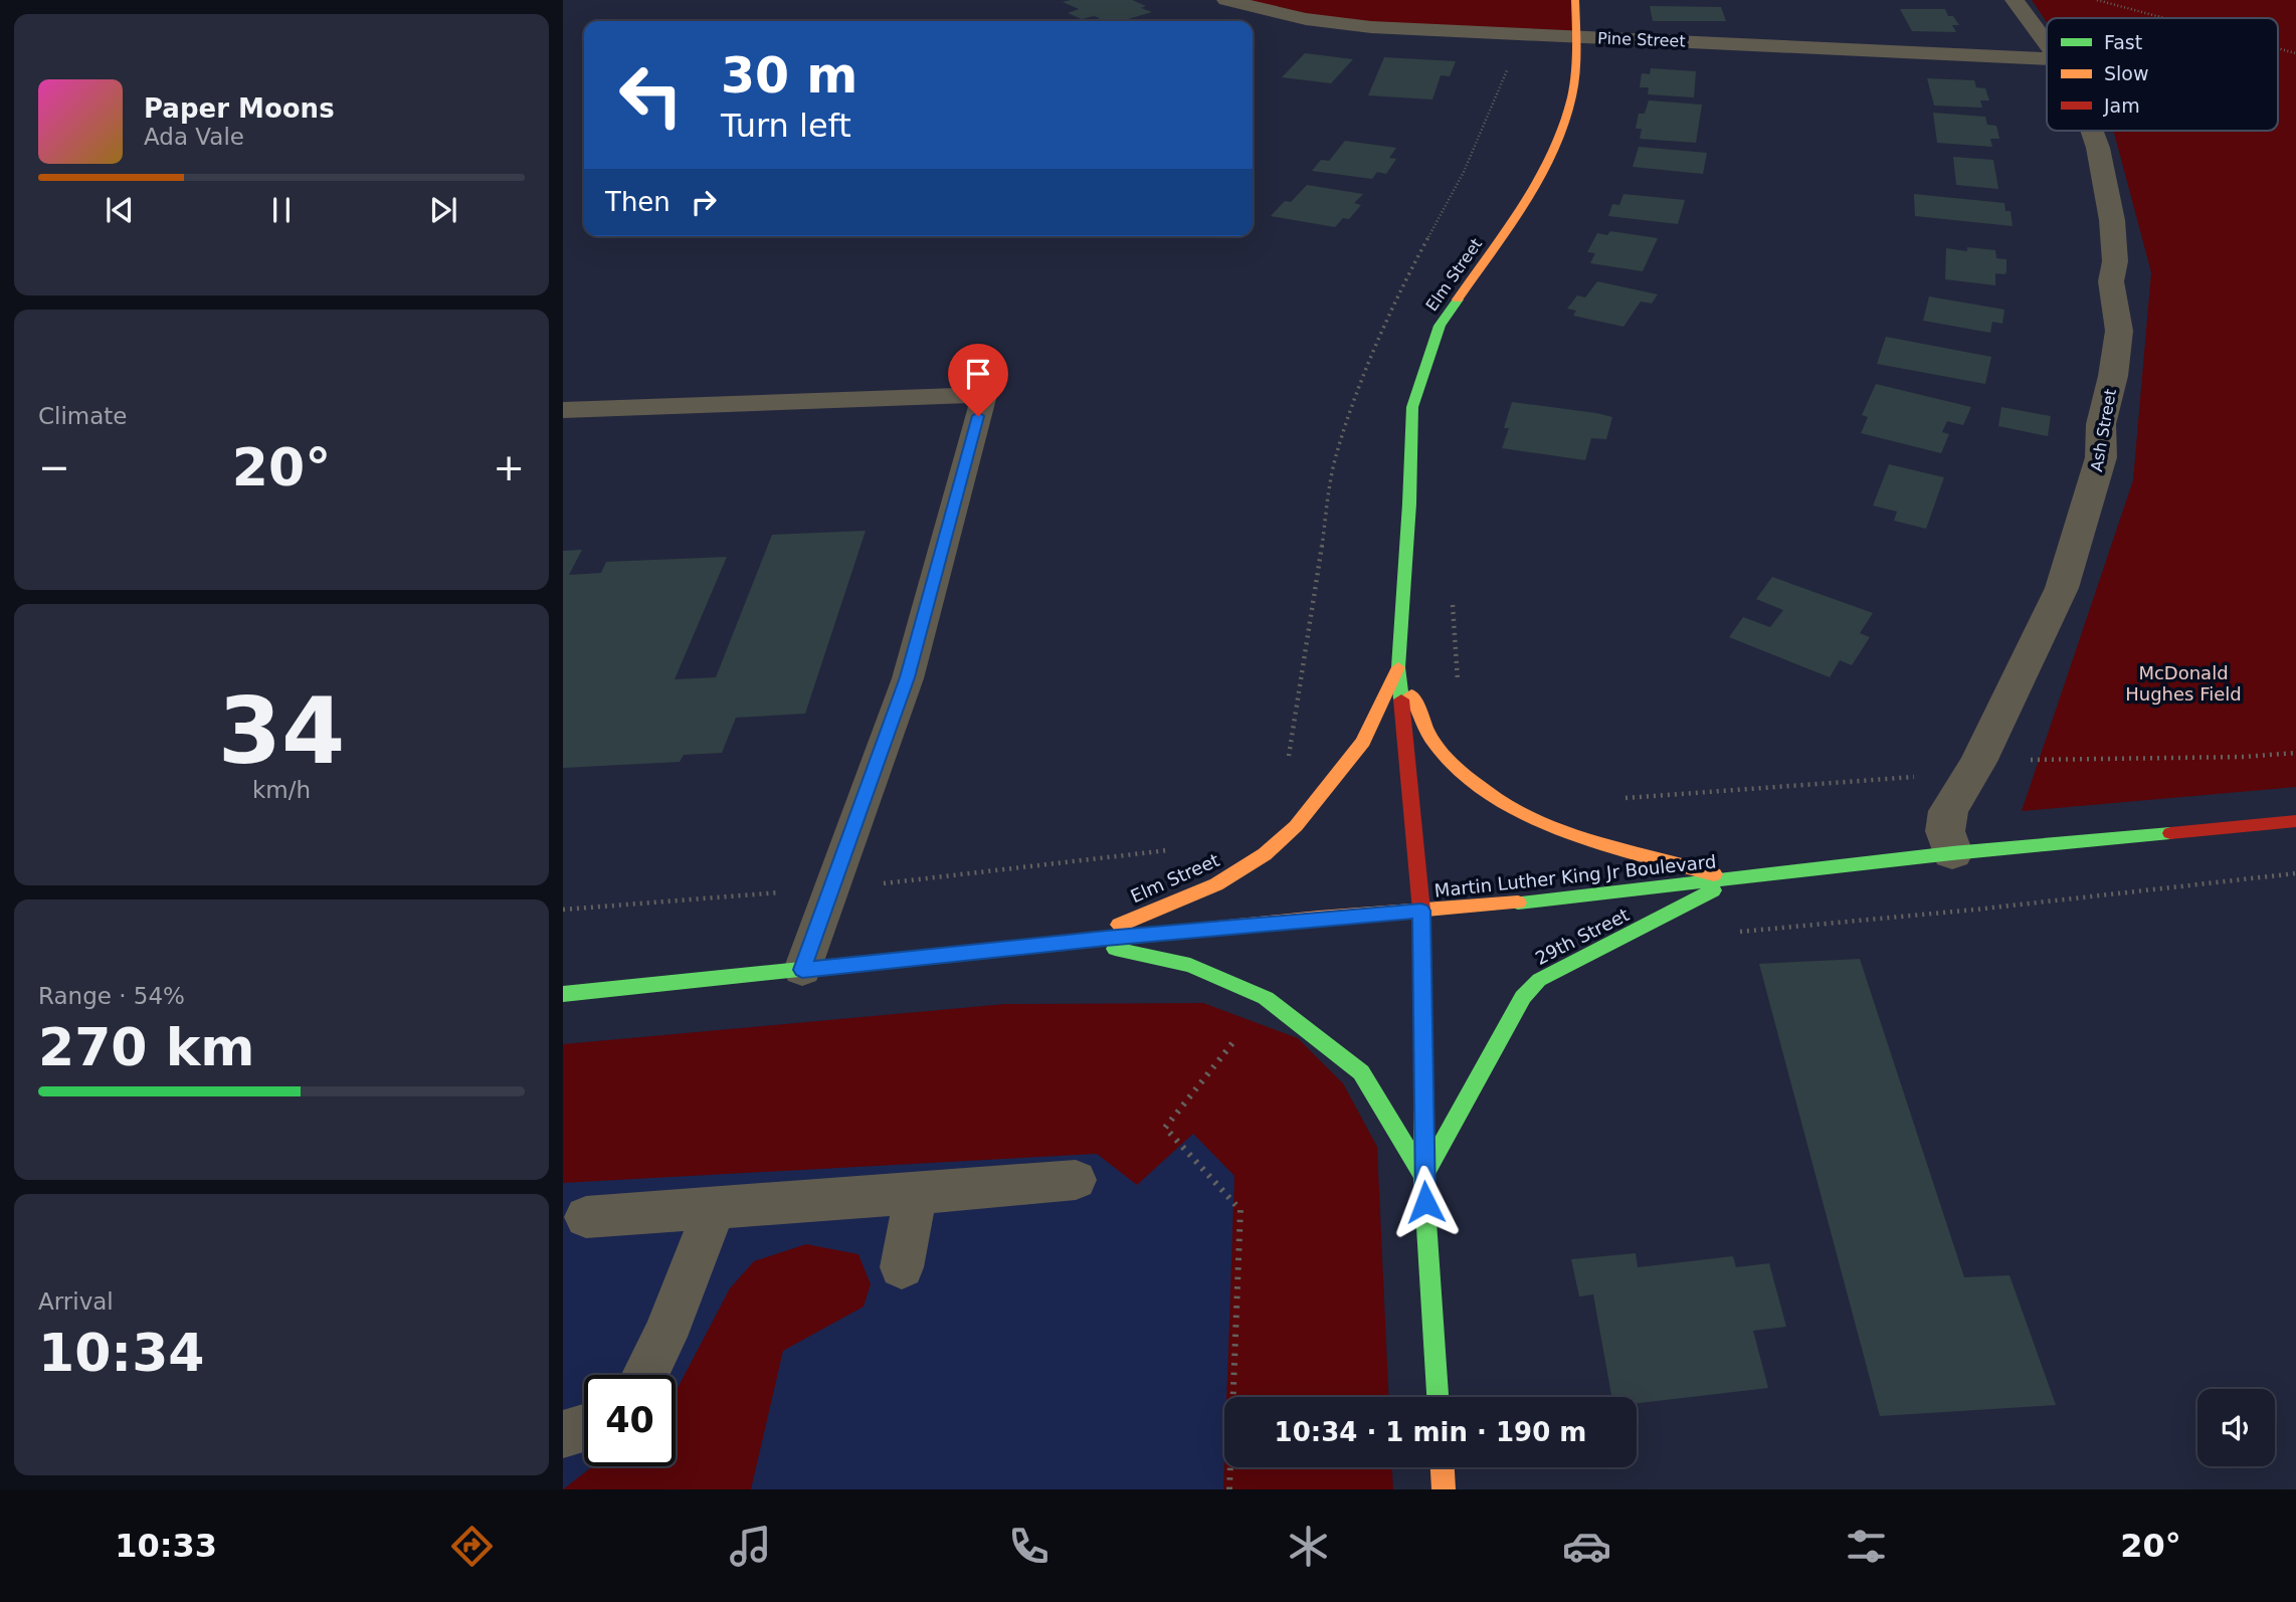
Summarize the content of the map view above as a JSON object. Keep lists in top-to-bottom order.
{
  "streets": {
    "street": [
      "Pine Street",
      "Elm Street",
      "Ash Street",
      "Martin Luther King Jr Boulevard",
      "29th Street"
    ]
  },
  "crossings": [
    ["Pine Street", "Elm Street"],
    ["Elm Street", "Martin Luther King Jr Boulevard"],
    ["Ash Street", "Martin Luther King Jr Boulevard"],
    ["Martin Luther King Jr Boulevard", "29th Street"]
  ],
  "parks": ["McDonald Hughes Field"],
  "legend": ["Fast", "Slow", "Jam"],
  "page": {
    "turn": ["30 m", "Turn left"],
    "song": ["Paper Moons", "Ada Vale"],
    "then": "Then",
    "tile": [
      "Climate",
      ["34", "km/h"],
      ["Range · 54%", "270 km"],
      ["Arrival", "10:34"]
    ],
    "heat": ["−", "20°", "+"],
    "limit": "40",
    "trip": "10:34 · 1 min · 190 m",
    "tabs": ["10:33", "20°"]
  }
}
